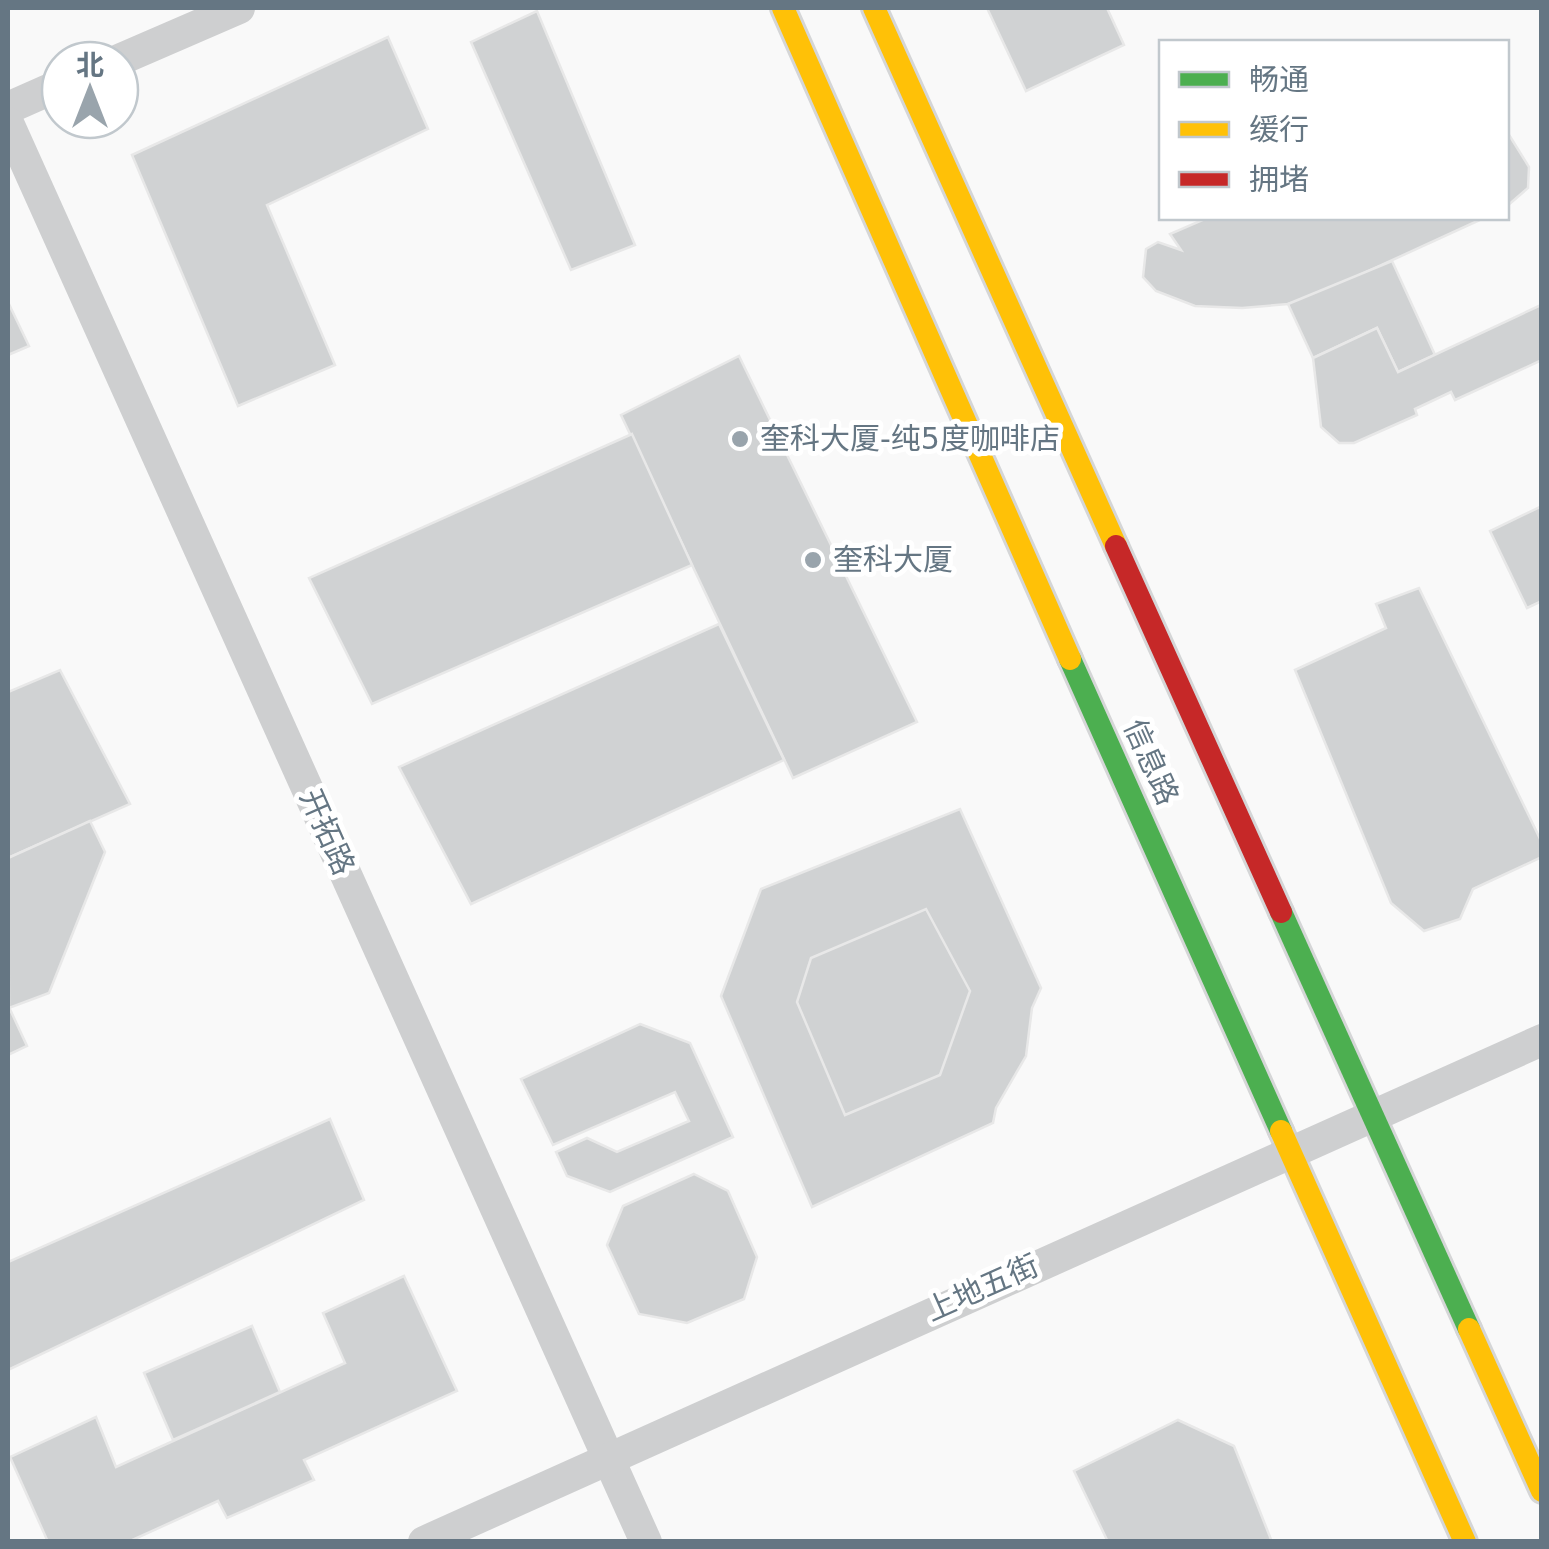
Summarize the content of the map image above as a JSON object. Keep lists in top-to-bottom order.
{
  "streets": {
    "main road": ["信息路"],
    "street": ["开拓路", "上地五街"]
  },
  "crossings": [
    ["信息路", "上地五街"],
    ["开拓路", "上地五街"]
  ],
  "places": ["奎科大厦-纯5度咖啡店", "奎科大厦"],
  "legend": ["畅通", "缓行", "拥堵"],
  "north": "top"
}
